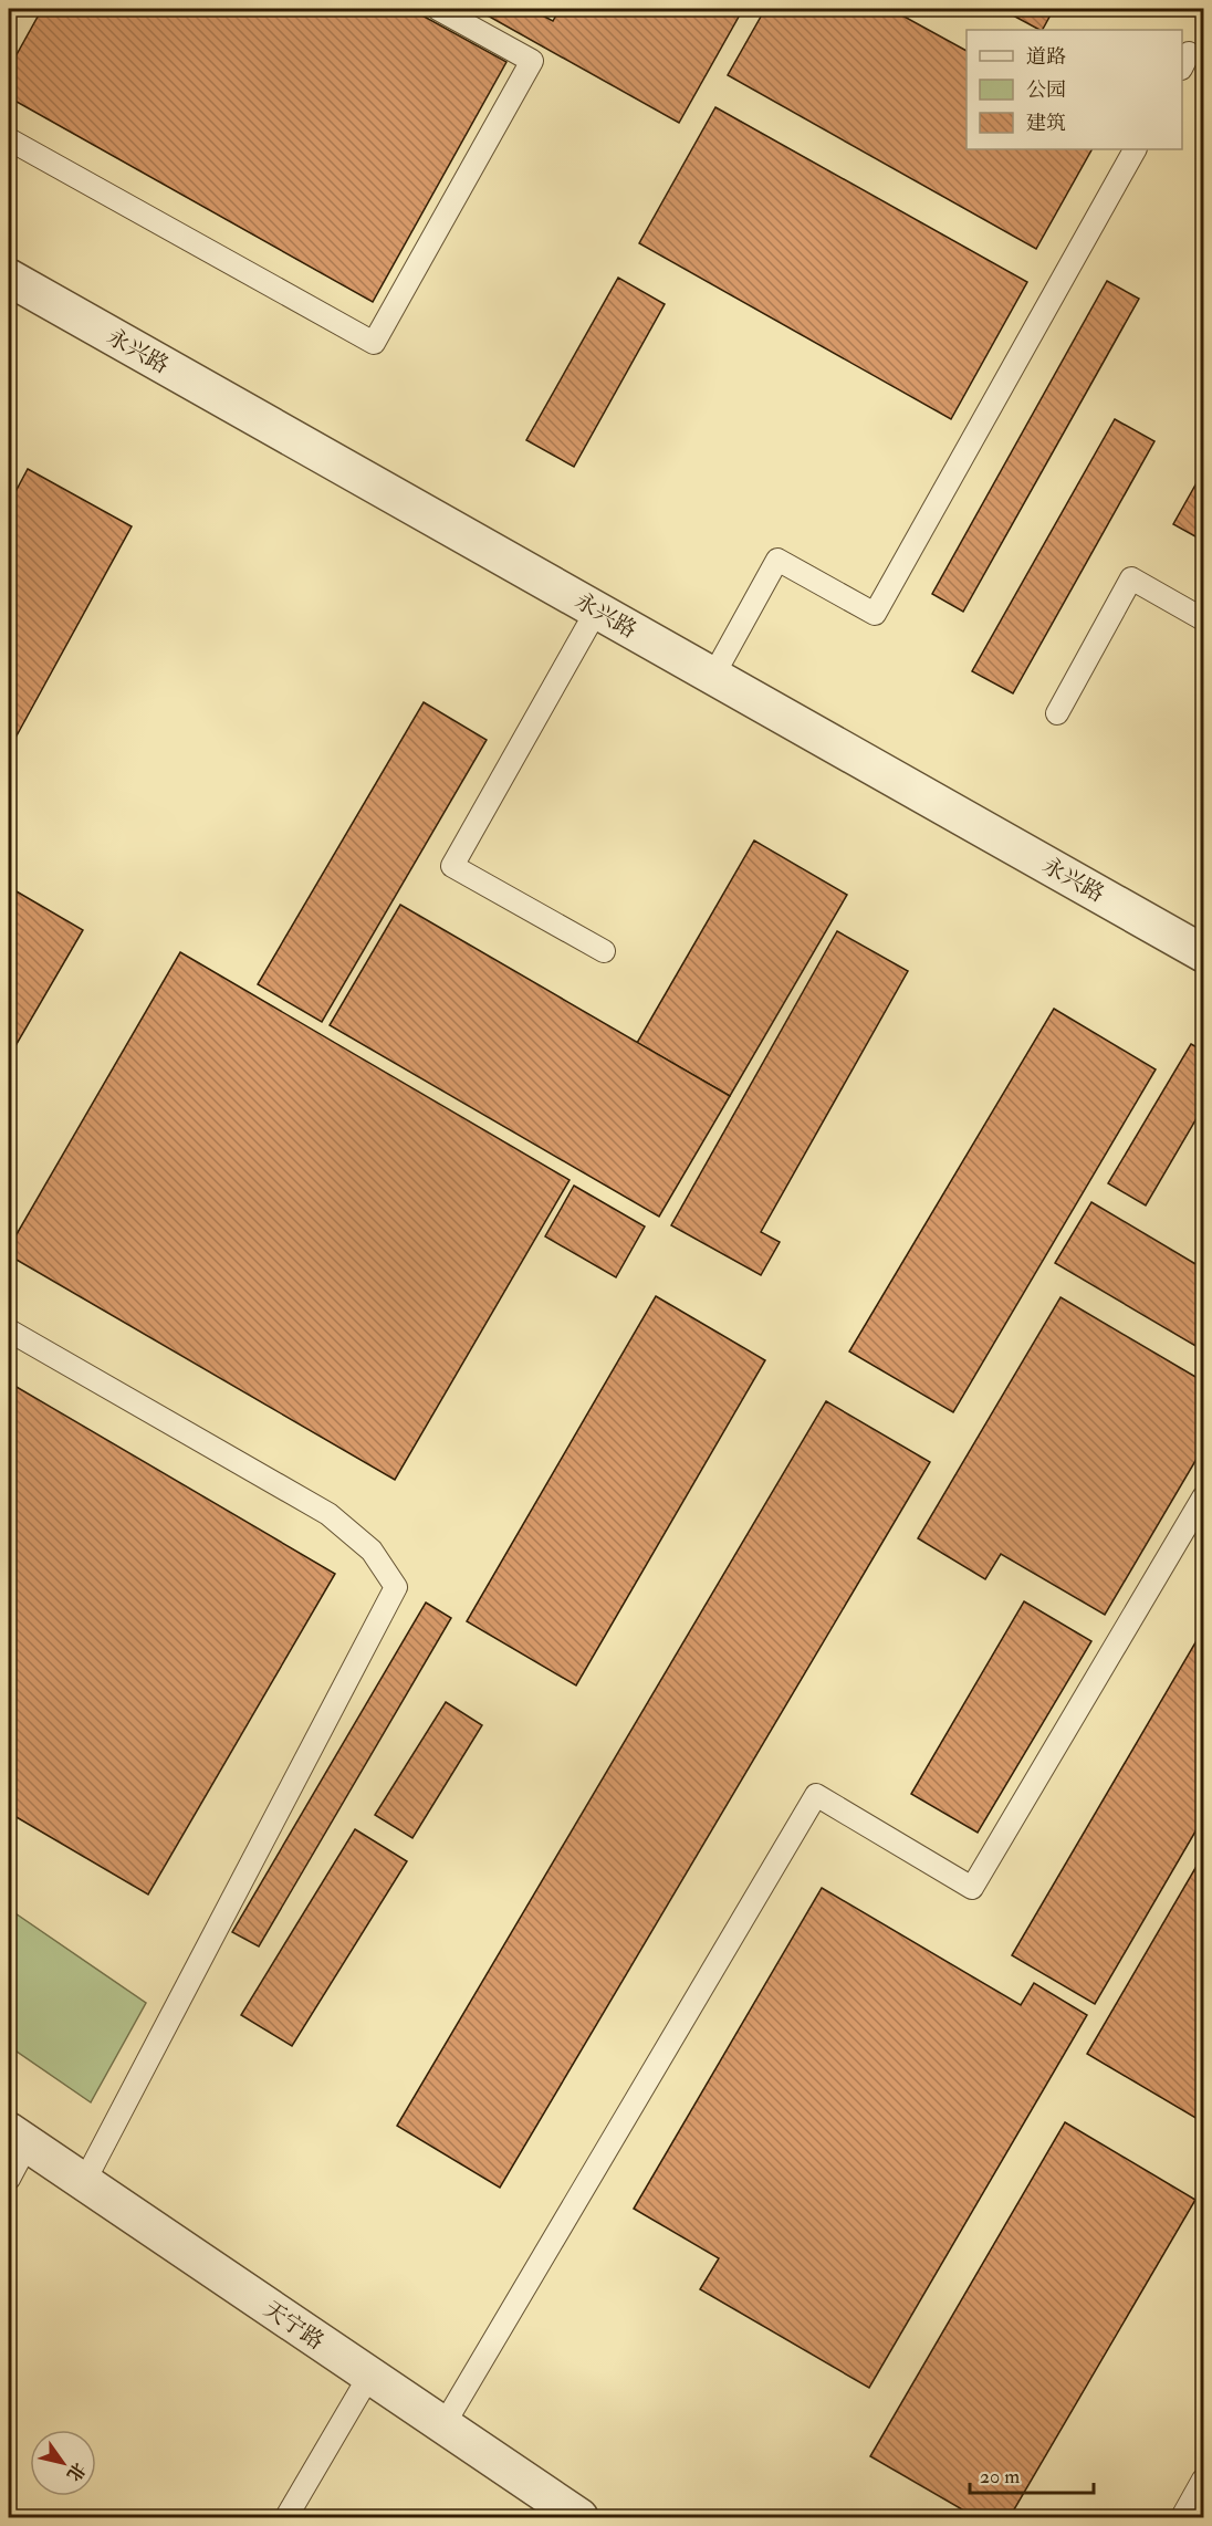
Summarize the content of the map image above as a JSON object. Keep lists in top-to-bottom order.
{
  "streets": {
    "street": ["永兴路", "天宁路"]
  },
  "legend": ["道路", "公园", "建筑"],
  "scale_bar": "20 m",
  "north": "bottom right"
}
